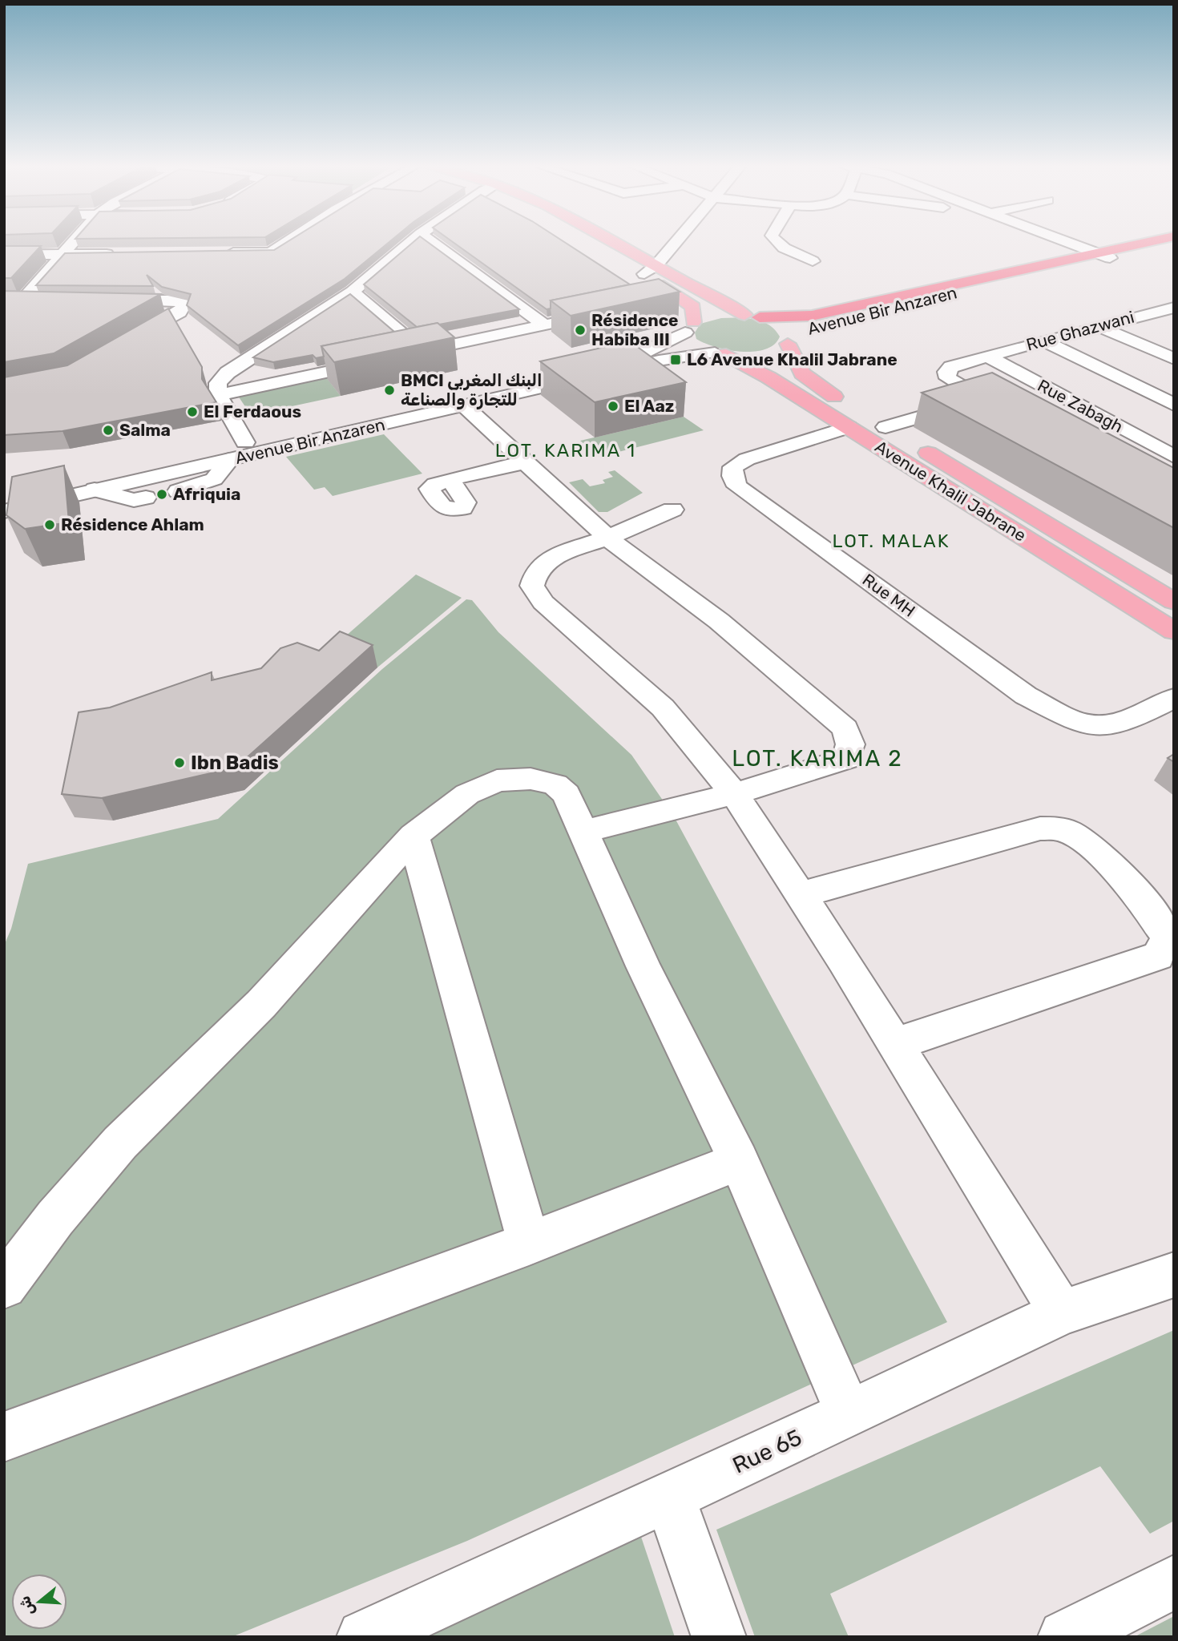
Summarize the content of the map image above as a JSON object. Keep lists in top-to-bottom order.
{
  "streets": {
    "highway": ["Avenue Bir Anzaren"],
    "main road": ["Avenue Khalil Jabrane"],
    "street": [
      "Rue Ghazwani",
      "Rue Zabagh",
      "Rue MH",
      "Rue 65"
    ]
  },
  "crossings": [
    ["Avenue Bir Anzaren", "Avenue Khalil Jabrane"],
    ["Rue Ghazwani", "Rue Zabagh"],
    ["Avenue Khalil Jabrane", "Rue MH"]
  ],
  "districts": ["LOT. KARIMA 1", "LOT. MALAK", "LOT. KARIMA 2"],
  "places": {
    "other": [
      "Résidence Habiba III",
      "BMCI البنك المغربي للتجارة والصناعة",
      "El Aaz",
      "El Ferdaous",
      "Salma",
      "Afriquia",
      "Résidence Ahlam",
      "Ibn Badis"
    ],
    "transit": ["L6 Avenue Khalil Jabrane"]
  },
  "north": "left"
}
